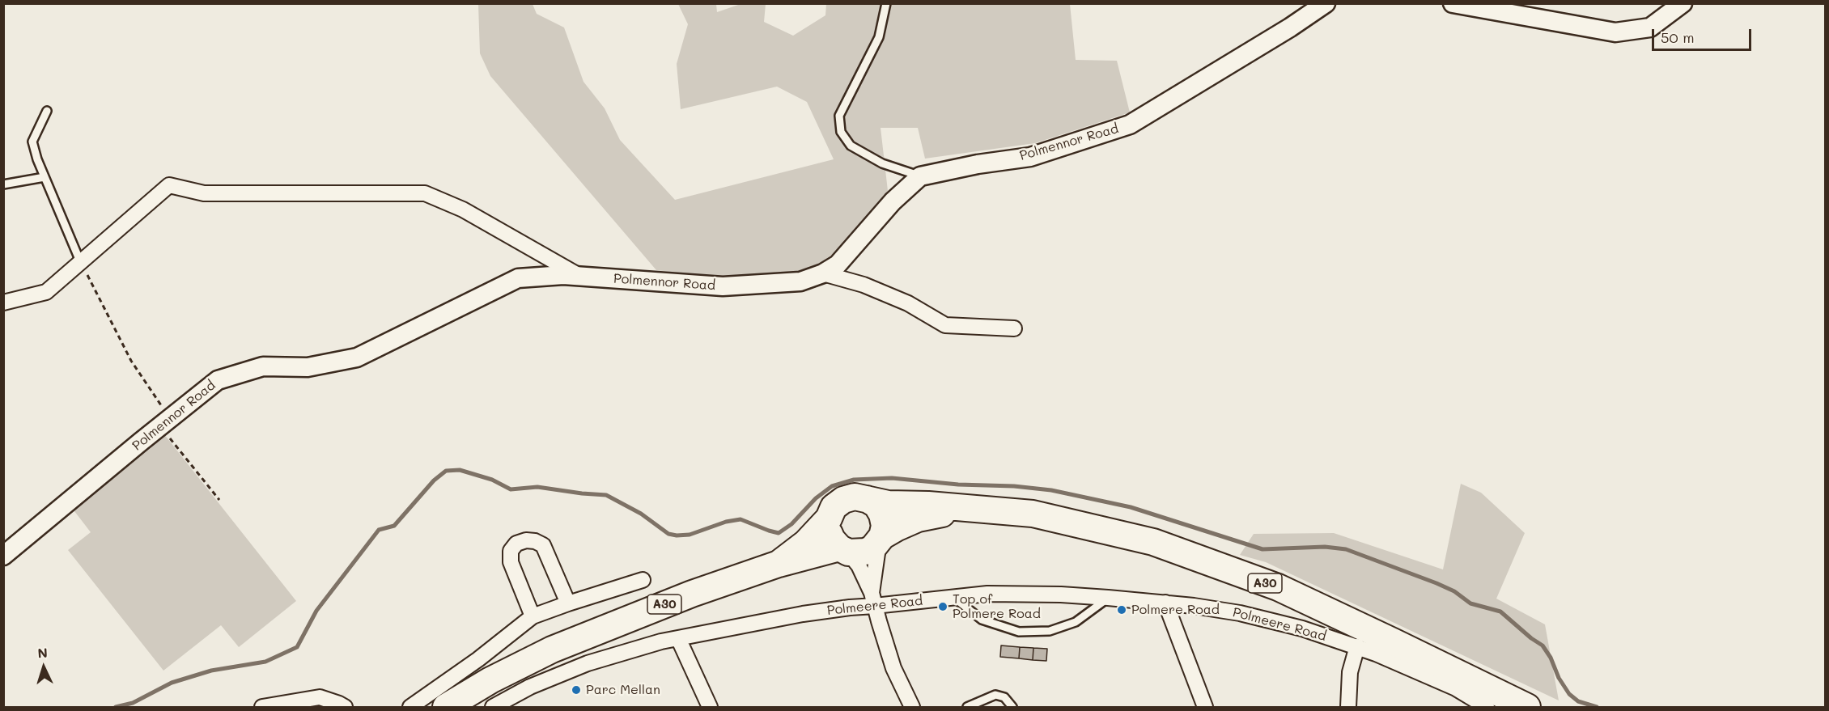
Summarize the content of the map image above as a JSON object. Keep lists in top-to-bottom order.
{
  "streets": {
    "highway": ["A30"],
    "street": ["Polmennor Road", "Polmeere Road"]
  },
  "places": ["Top of Polmere Road", "Polmere Road", "Parc Mellan"],
  "scale_bar": "50 m",
  "north": "top"
}
